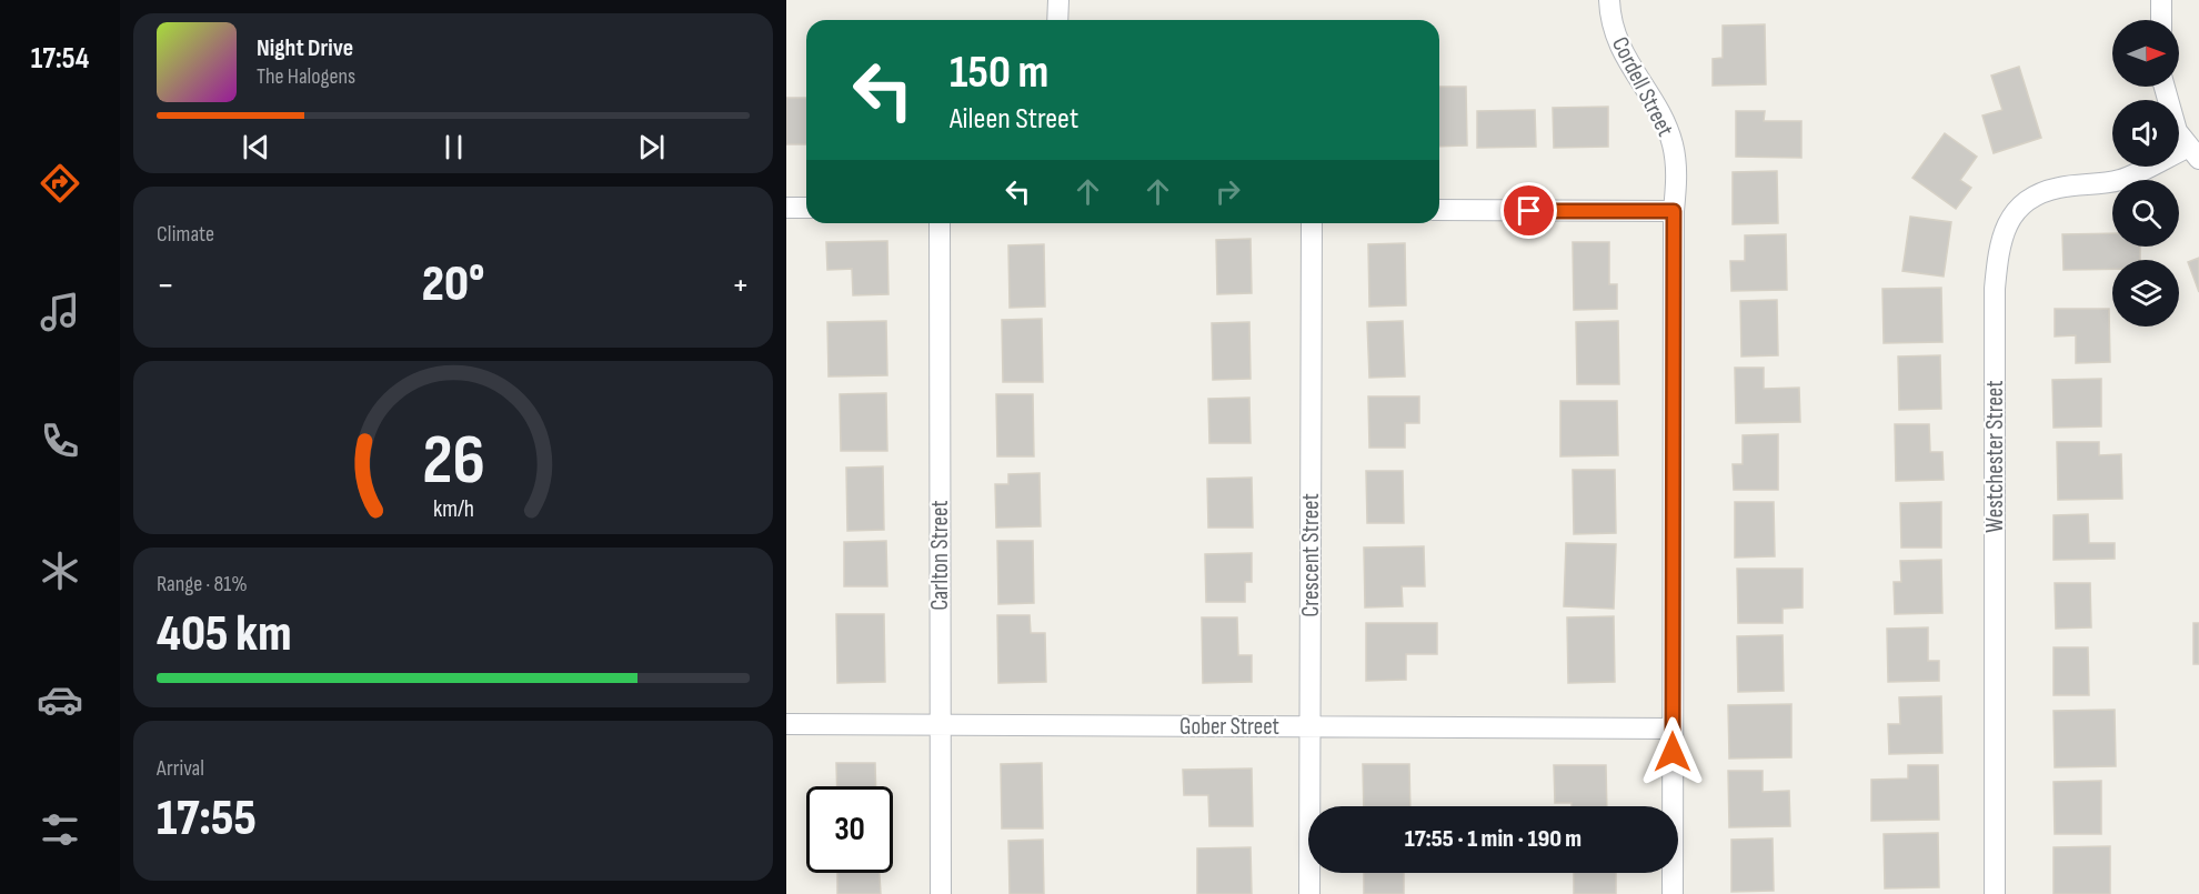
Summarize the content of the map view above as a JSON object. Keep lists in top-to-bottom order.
{
  "streets": {
    "street": [
      "Cordell Street",
      "Westchester Street",
      "Carlton Street",
      "Crescent Street",
      "Gober Street"
    ]
  },
  "crossings": [
    ["Cordell Street", "Gober Street"],
    ["Carlton Street", "Gober Street"],
    ["Crescent Street", "Gober Street"]
  ],
  "north": "right",
  "page": {
    "tabs": "17:54",
    "turn": ["150 m", "Aileen Street"],
    "song": ["Night Drive", "The Halogens"],
    "tile": [
      "Climate",
      ["Range · 81%", "405 km"],
      ["Arrival", "17:55"]
    ],
    "heat": ["−", "20°", "+"],
    "limit": "30",
    "trip": "17:55 · 1 min · 190 m",
    "gauge": ["26", "km/h"]
  }
}
